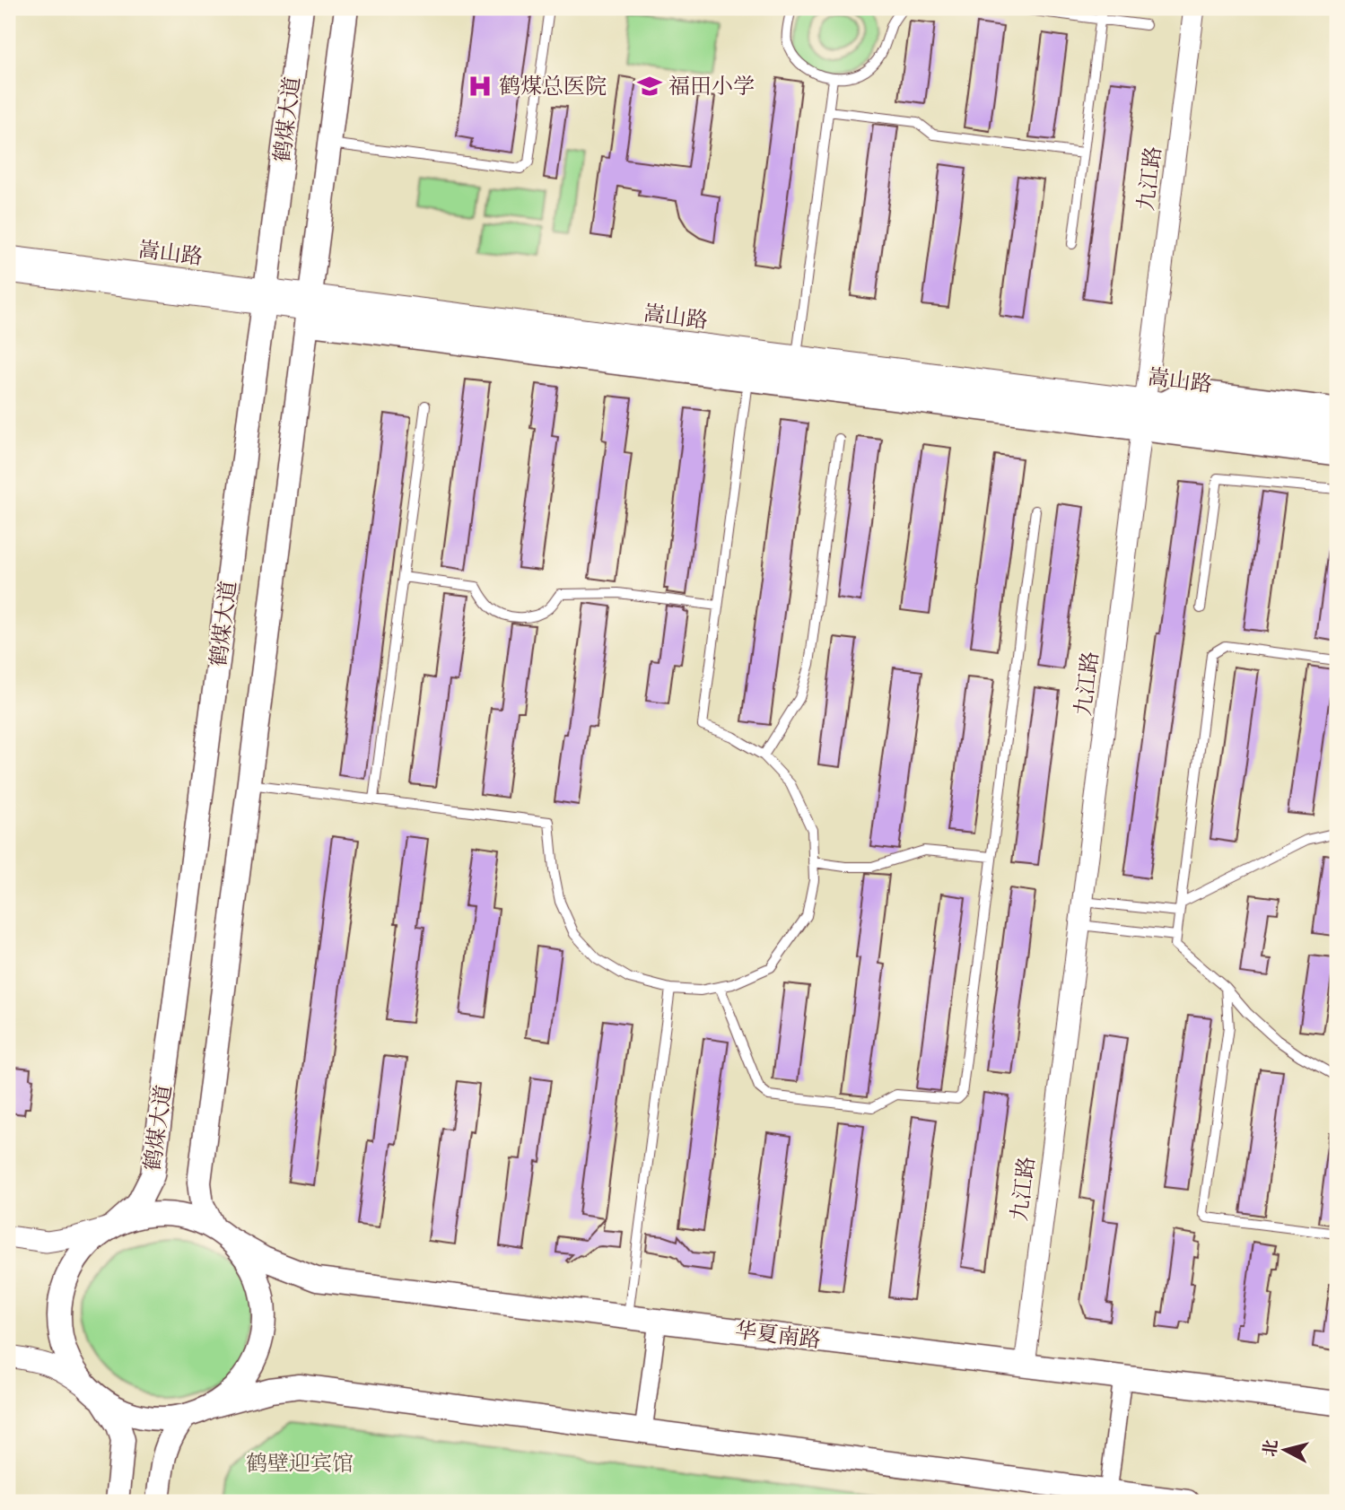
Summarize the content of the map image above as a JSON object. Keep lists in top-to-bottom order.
{
  "streets": {
    "main road": ["鹤煤大道", "华夏南路"],
    "street": ["九江路", "嵩山路"]
  },
  "crossings": [
    ["鹤煤大道", "嵩山路"],
    ["鹤煤大道", "华夏南路"],
    ["九江路", "嵩山路"],
    ["九江路", "华夏南路"]
  ],
  "parks": ["鹤壁迎宾馆"],
  "places": {
    "hospital": ["鹤煤总医院"],
    "school or university": ["福田小学"]
  },
  "north": "left"
}
